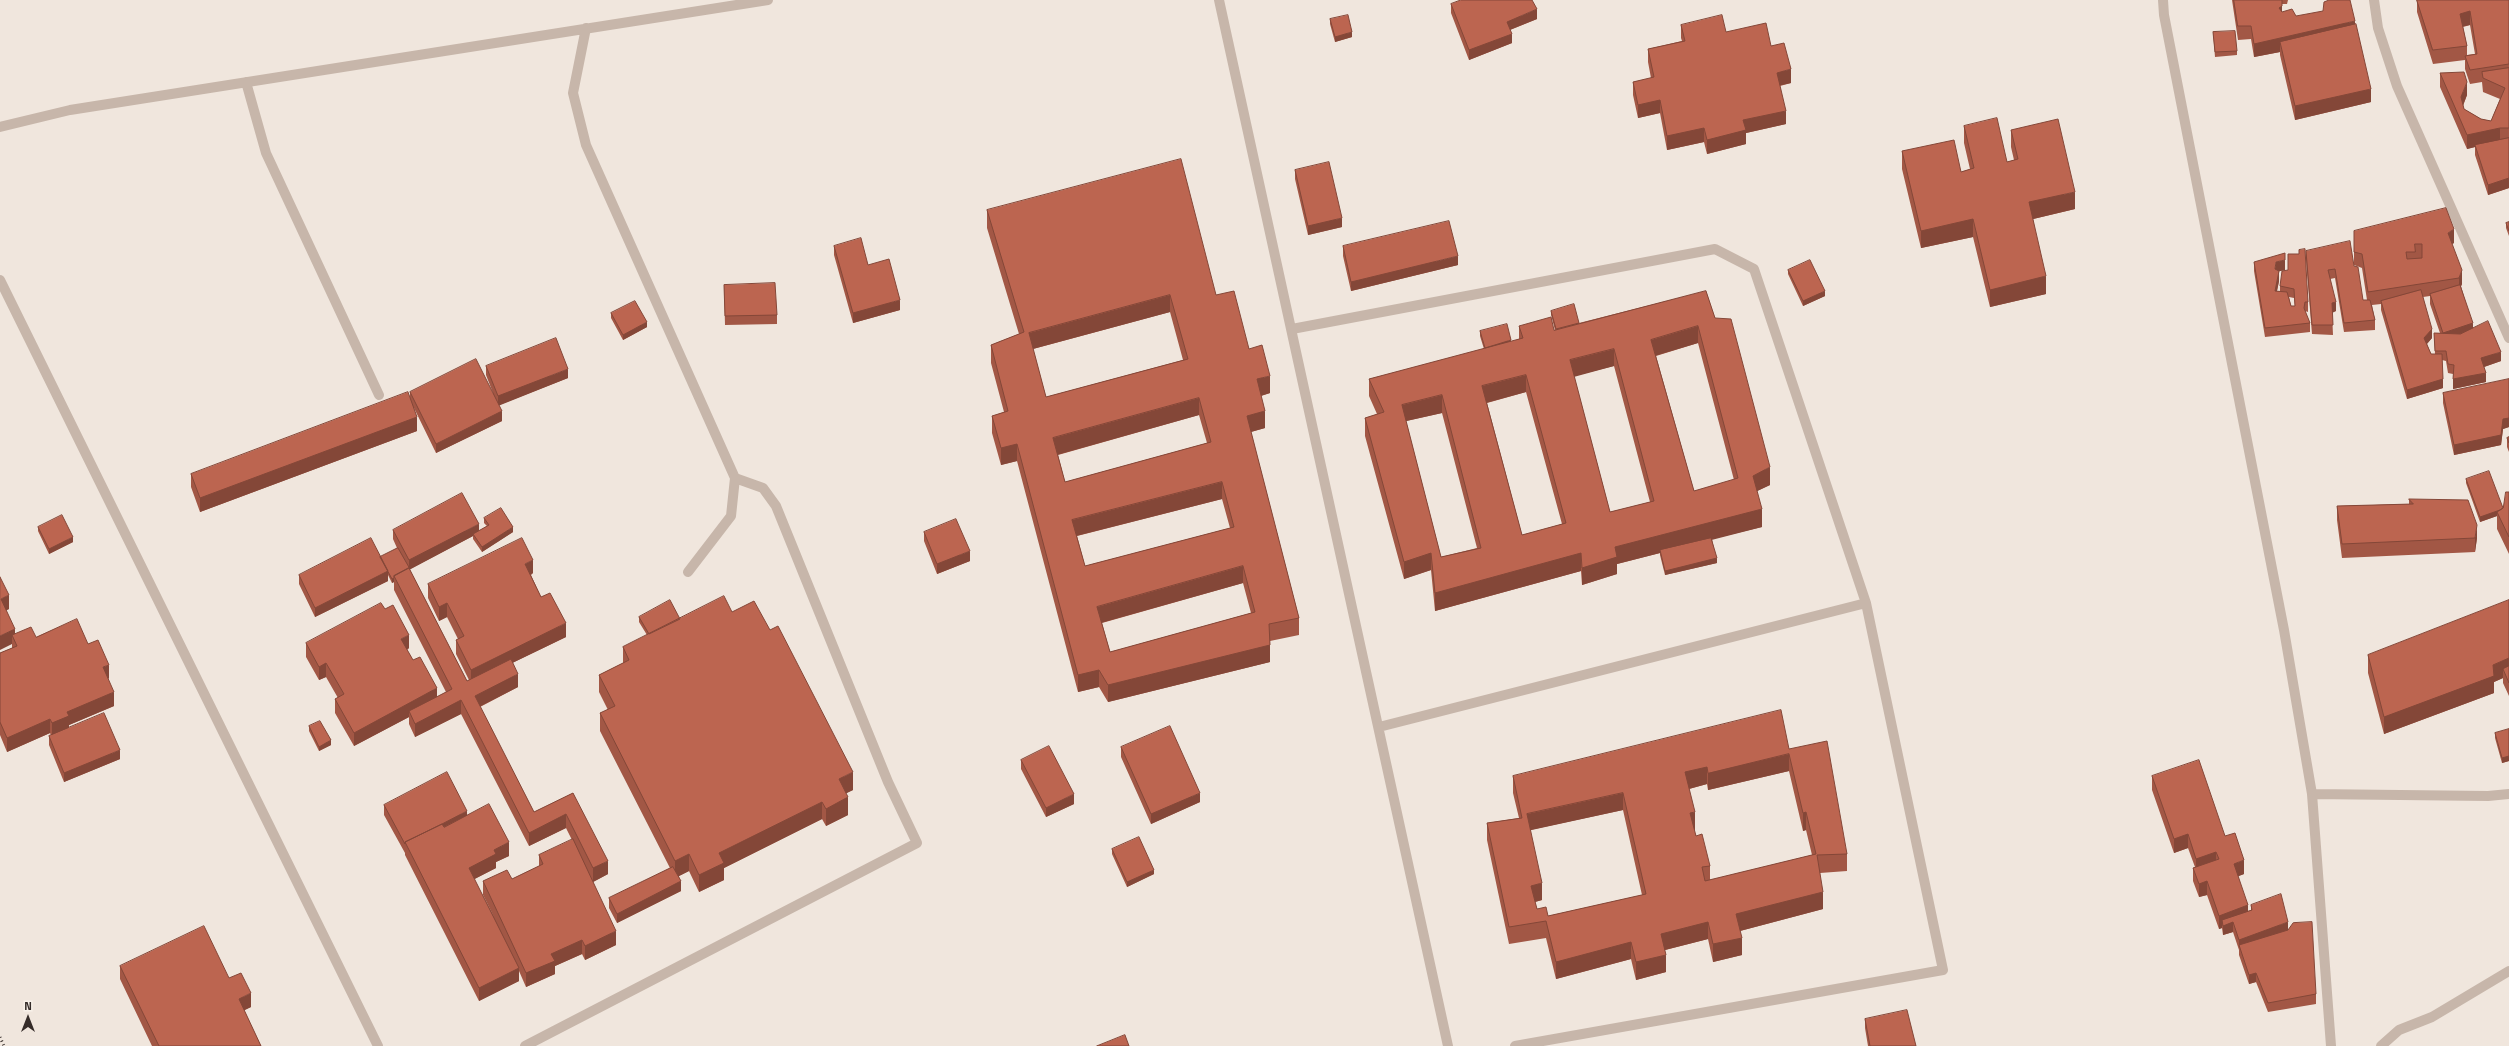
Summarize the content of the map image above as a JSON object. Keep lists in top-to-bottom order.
{
  "north": "top"
}
